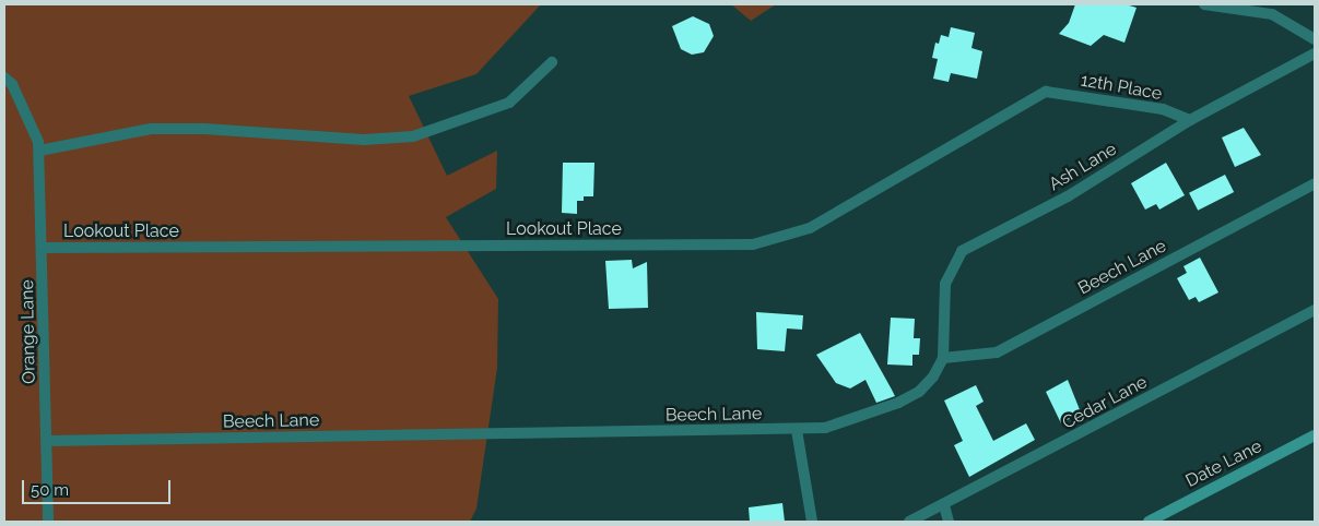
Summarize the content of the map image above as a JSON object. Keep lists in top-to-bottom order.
{
  "streets": {
    "street": [
      "12th Place",
      "Ash Lane",
      "Lookout Place",
      "Beech Lane",
      "Orange Lane",
      "Cedar Lane",
      "Date Lane"
    ]
  },
  "crossings": [
    ["12th Place", "Ash Lane"],
    ["12th Place", "Lookout Place"],
    ["Ash Lane", "Beech Lane"],
    ["Lookout Place", "Orange Lane"],
    ["Beech Lane", "Orange Lane"]
  ],
  "scale_bar": "50 m"
}
